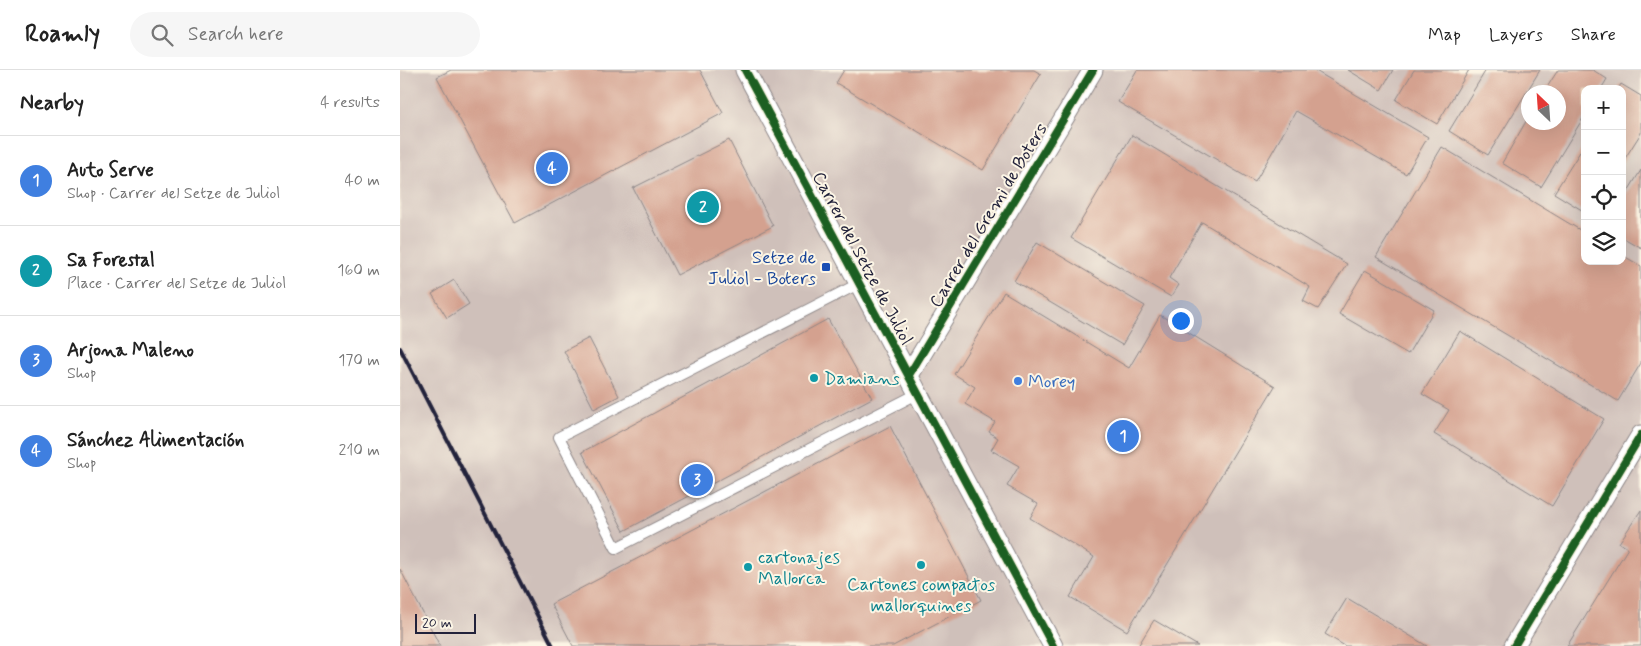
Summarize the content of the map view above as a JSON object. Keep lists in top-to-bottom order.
{
  "streets": {
    "street": ["Carrer del Gremi de Boters", "Carrer del Setze de Juliol"]
  },
  "crossings": [
    ["Carrer del Gremi de Boters", "Carrer del Setze de Juliol"]
  ],
  "places": {
    "transit": ["Setze de Juliol - Boters"],
    "other": [
      "Damians",
      "Morey",
      "Cartones compactos mallorquines",
      "cartonajes Mallorca"
    ]
  },
  "scale_bar": "20 m",
  "north": "top left",
  "page": {
    "header": "Roamly",
    "search": "Search here",
    "nav": ["Map", "Layers", "Share"],
    "heading": ["Nearby", "4 results"],
    "map_buttons": ["+", "−"],
    "list": [
      {
        "mark": "1",
        "name": "Auto Serve",
        "note": "Shop · Carrer del Setze de Juliol",
        "value": "40 m"
      },
      {
        "mark": "2",
        "name": "Sa Forestal",
        "note": "Place · Carrer del Setze de Juliol",
        "value": "160 m"
      },
      {
        "mark": "3",
        "name": "Arjona Maleno",
        "note": "Shop",
        "value": "170 m"
      },
      {
        "mark": "4",
        "name": "Sánchez Alimentación",
        "note": "Shop",
        "value": "210 m"
      }
    ],
    "pins": [
      "4",
      "2",
      "1",
      "3"
    ],
    "scale": "20 m"
  }
}
